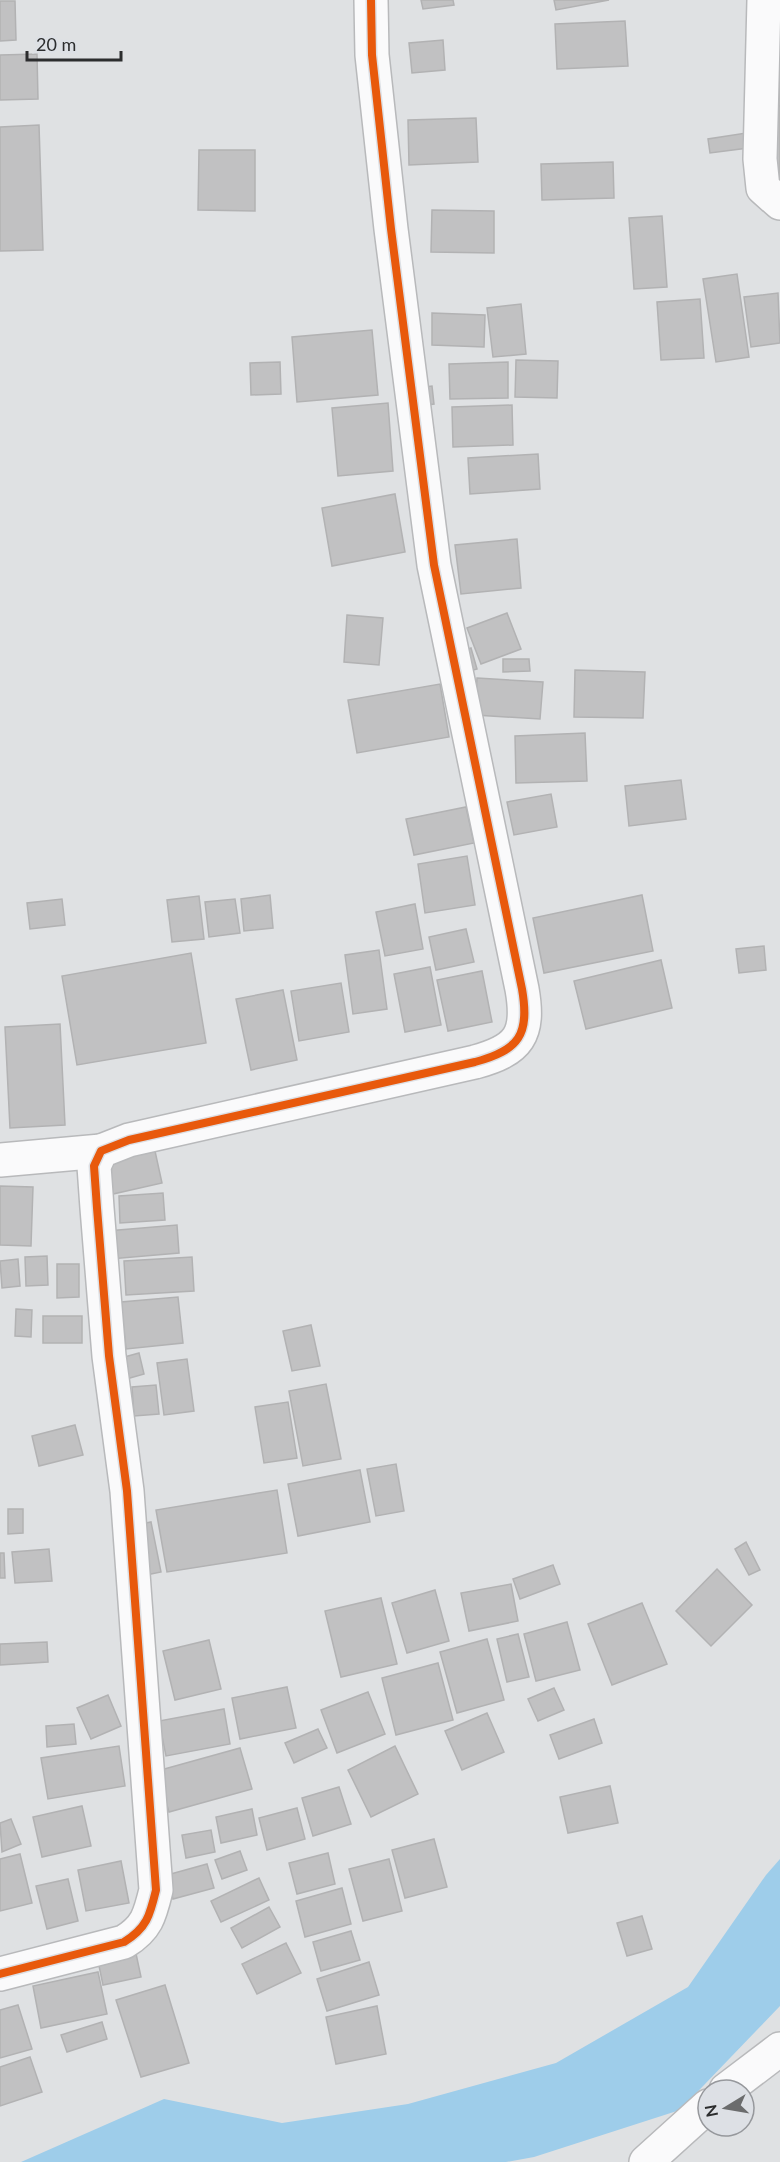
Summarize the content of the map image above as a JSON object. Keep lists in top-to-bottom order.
{
  "scale_bar": "20 m",
  "north": "left"
}
